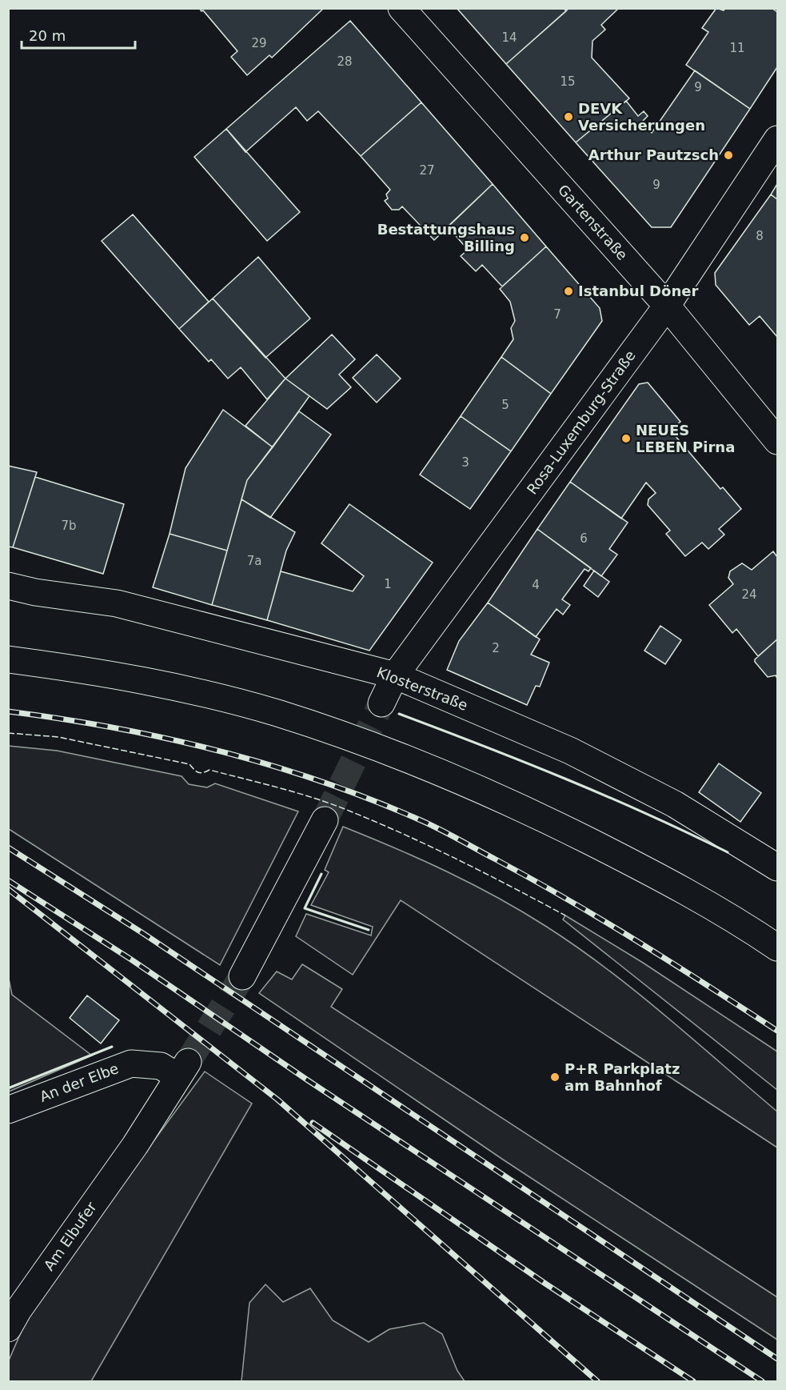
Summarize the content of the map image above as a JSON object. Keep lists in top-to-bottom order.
{
  "streets": {
    "street": [
      "Gartenstraße",
      "Rosa-Luxemburg-Straße",
      "Klosterstraße",
      "An der Elbe",
      "Am Elbufer"
    ]
  },
  "crossings": [
    ["Gartenstraße", "Rosa-Luxemburg-Straße"],
    ["Rosa-Luxemburg-Straße", "Klosterstraße"],
    ["An der Elbe", "Am Elbufer"]
  ],
  "places": [
    "DEVK Versicherungen",
    "Arthur Pautzsch",
    "Bestattungshaus Billing",
    "Istanbul Döner",
    "NEUES LEBEN Pirna",
    "P+R Parkplatz am Bahnhof"
  ],
  "house_numbers": [
    "14",
    "29",
    "11",
    "28",
    "15",
    "9",
    "27",
    "9",
    "8",
    "7",
    "5",
    "3",
    "7b",
    "6",
    "7a",
    "1",
    "4",
    "24",
    "2"
  ],
  "scale_bar": "20 m"
}
